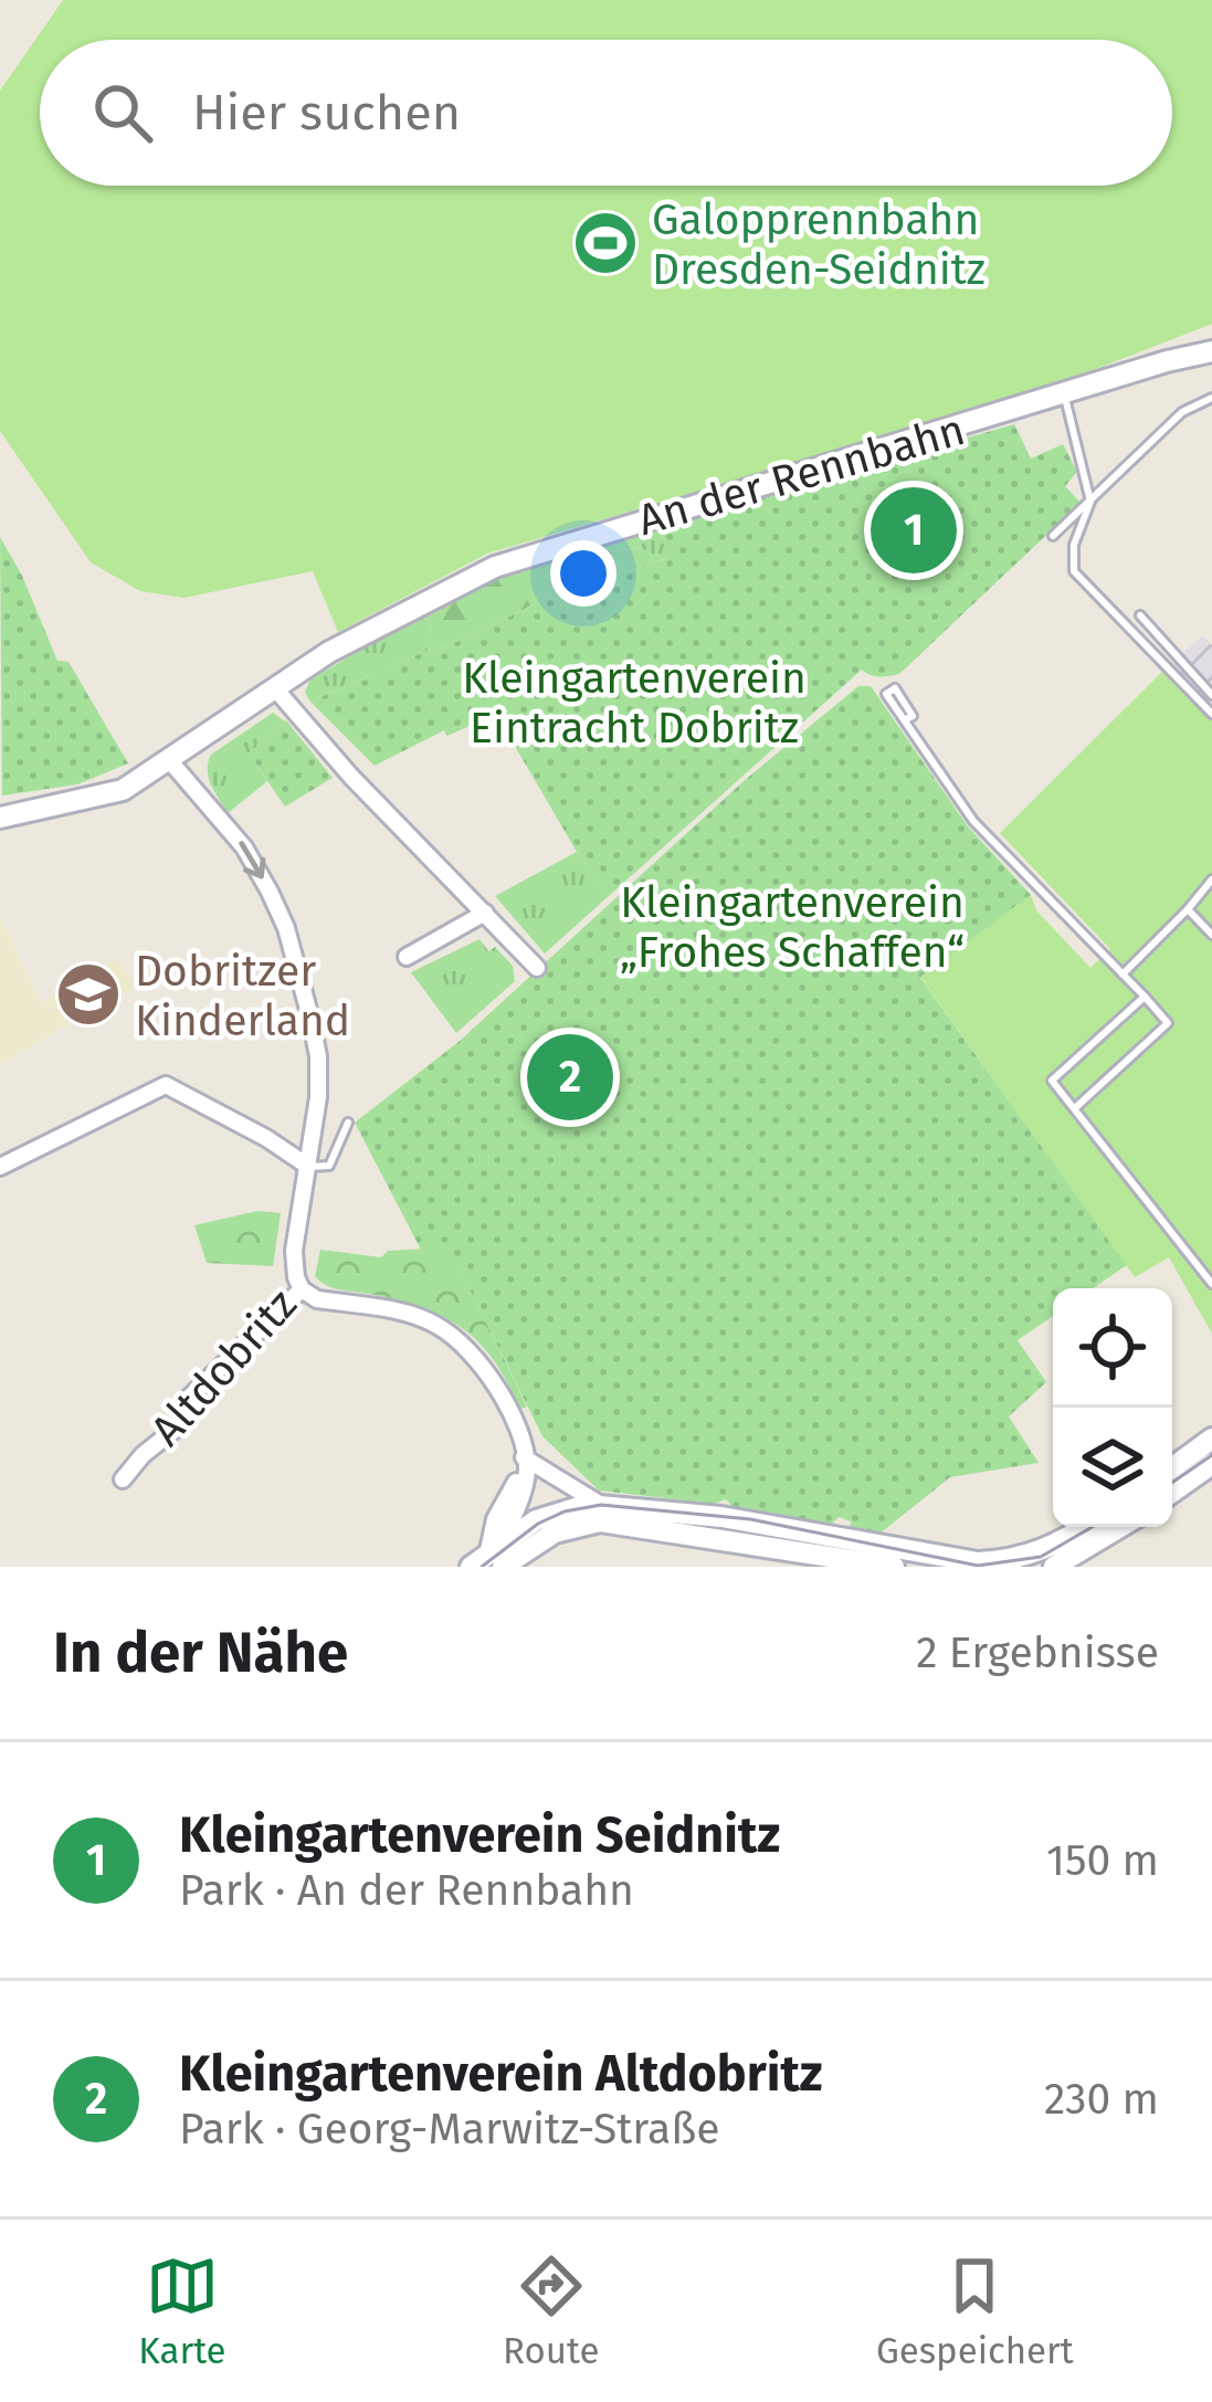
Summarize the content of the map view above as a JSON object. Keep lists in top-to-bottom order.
{
  "streets": {
    "main road": ["An der Rennbahn"],
    "street": ["Altdobritz"]
  },
  "crossings": [
    ["An der Rennbahn", "Altdobritz"]
  ],
  "parks": ["Kleingartenverein Eintracht Dobritz", "Kleingartenverein „Frohes Schaffen“"],
  "places": {
    "sports": ["Galopprennbahn Dresden-Seidnitz"],
    "school or university": ["Dobritzer Kinderland"]
  },
  "page": {
    "search": "Hier suchen",
    "pins": ["1", "2"],
    "heading": ["In der Nähe", "2 Ergebnisse"],
    "list": [
      {
        "mark": "1",
        "name": "Kleingartenverein Seidnitz",
        "note": "Park · An der Rennbahn",
        "value": "150 m"
      },
      {
        "mark": "2",
        "name": "Kleingartenverein Altdobritz",
        "note": "Park · Georg-Marwitz-Straße",
        "value": "230 m"
      }
    ],
    "nav": ["Karte", "Route", "Gespeichert"]
  }
}
